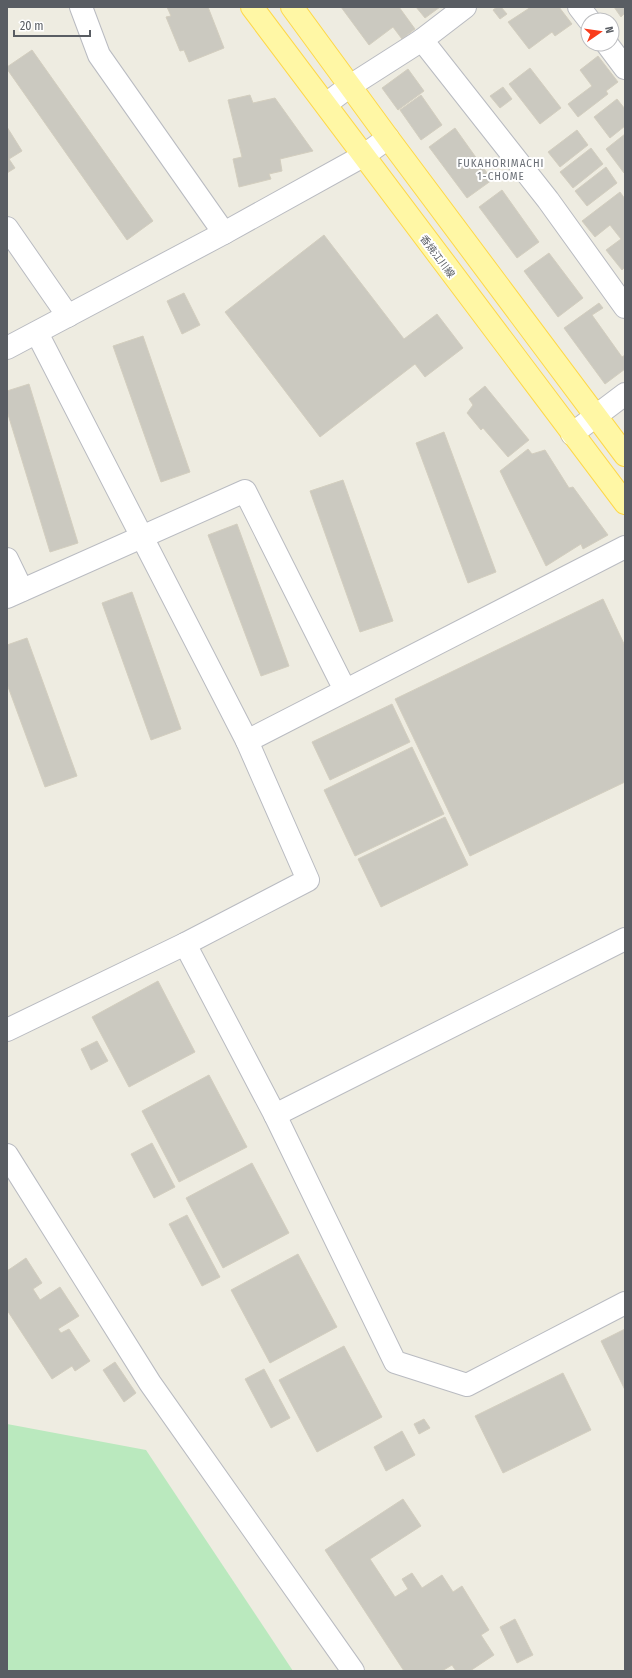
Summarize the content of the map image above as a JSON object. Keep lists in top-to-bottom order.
{
  "streets": {
    "main road": ["香焼江川線"]
  },
  "districts": ["FUKAHORIMACHI 1-CHOME"],
  "scale_bar": "20 m",
  "north": "right"
}
